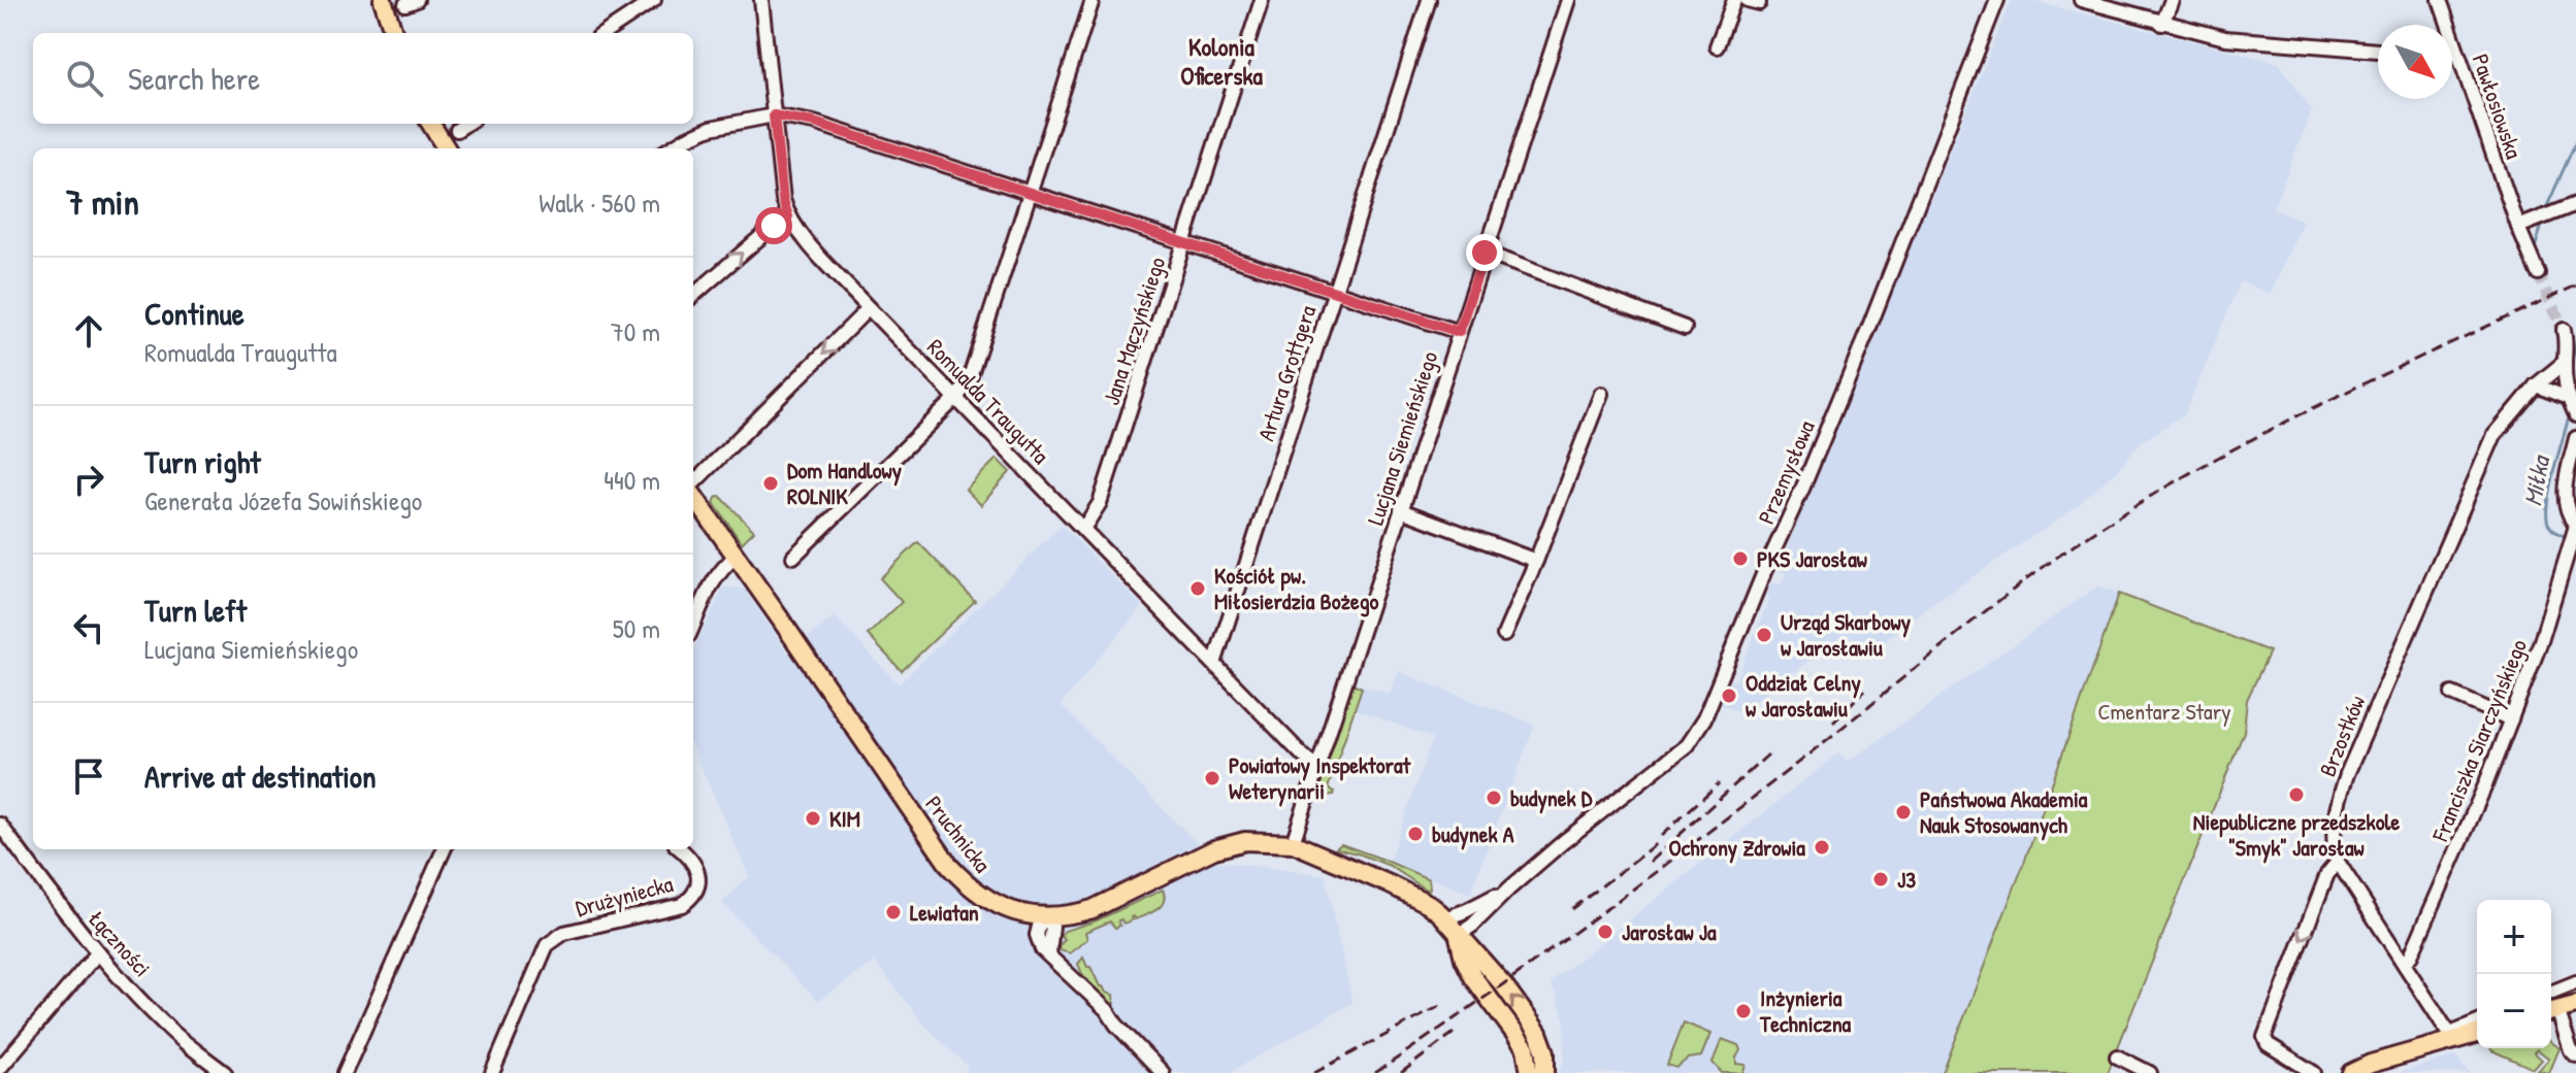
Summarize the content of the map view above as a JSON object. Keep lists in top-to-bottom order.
{
  "streets": {
    "main road": ["Pruchnicka"],
    "street": [
      "Pawłosiowska",
      "Jana Mączyńskiego",
      "Artura Grottgera",
      "Romualda Traugutta",
      "Lucjana Siemieńskiego",
      "Przemysłowa",
      "Brzostków",
      "Franciszka Siarczyńskiego",
      "Drużyniecka",
      "Łączności"
    ]
  },
  "crossings": [
    ["Jana Mączyńskiego", "Romualda Traugutta"],
    ["Artura Grottgera", "Romualda Traugutta"],
    ["Romualda Traugutta", "Lucjana Siemieńskiego"],
    ["Lucjana Siemieńskiego", "Pruchnicka"]
  ],
  "districts": ["Kolonia Oficerska"],
  "water": ["Miłka"],
  "parks": ["Cmentarz Stary"],
  "places": [
    "Dom Handlowy ROLNIK",
    "PKS Jarosław",
    "Kościół pw. Miłosierdzia Bożego",
    "Urząd Skarbowy w Jarosławiu",
    "Oddział Celny w Jarosławiu",
    "Powiatowy Inspektorat Weterynarii",
    "Niepubliczne przedszkole \"Smyk\" Jarosław",
    "budynek D",
    "Państwowa Akademia Nauk Stosowanych",
    "KIM",
    "budynek A",
    "Ochrony Zdrowia",
    "J3",
    "Lewiatan",
    "Jarosław Ja",
    "Inżynieria Techniczna"
  ],
  "north": "bottom right",
  "page": {
    "search": "Search here",
    "heading": ["7 min", "Walk · 560 m"],
    "list": [
      ["Continue", "Romualda Traugutta", "70 m"],
      ["Turn right", "Generała Józefa Sowińskiego", "440 m"],
      ["Turn left", "Lucjana Siemieńskiego", "50 m"],
      "Arrive at destination"
    ],
    "map_buttons": ["+", "−"]
  }
}
